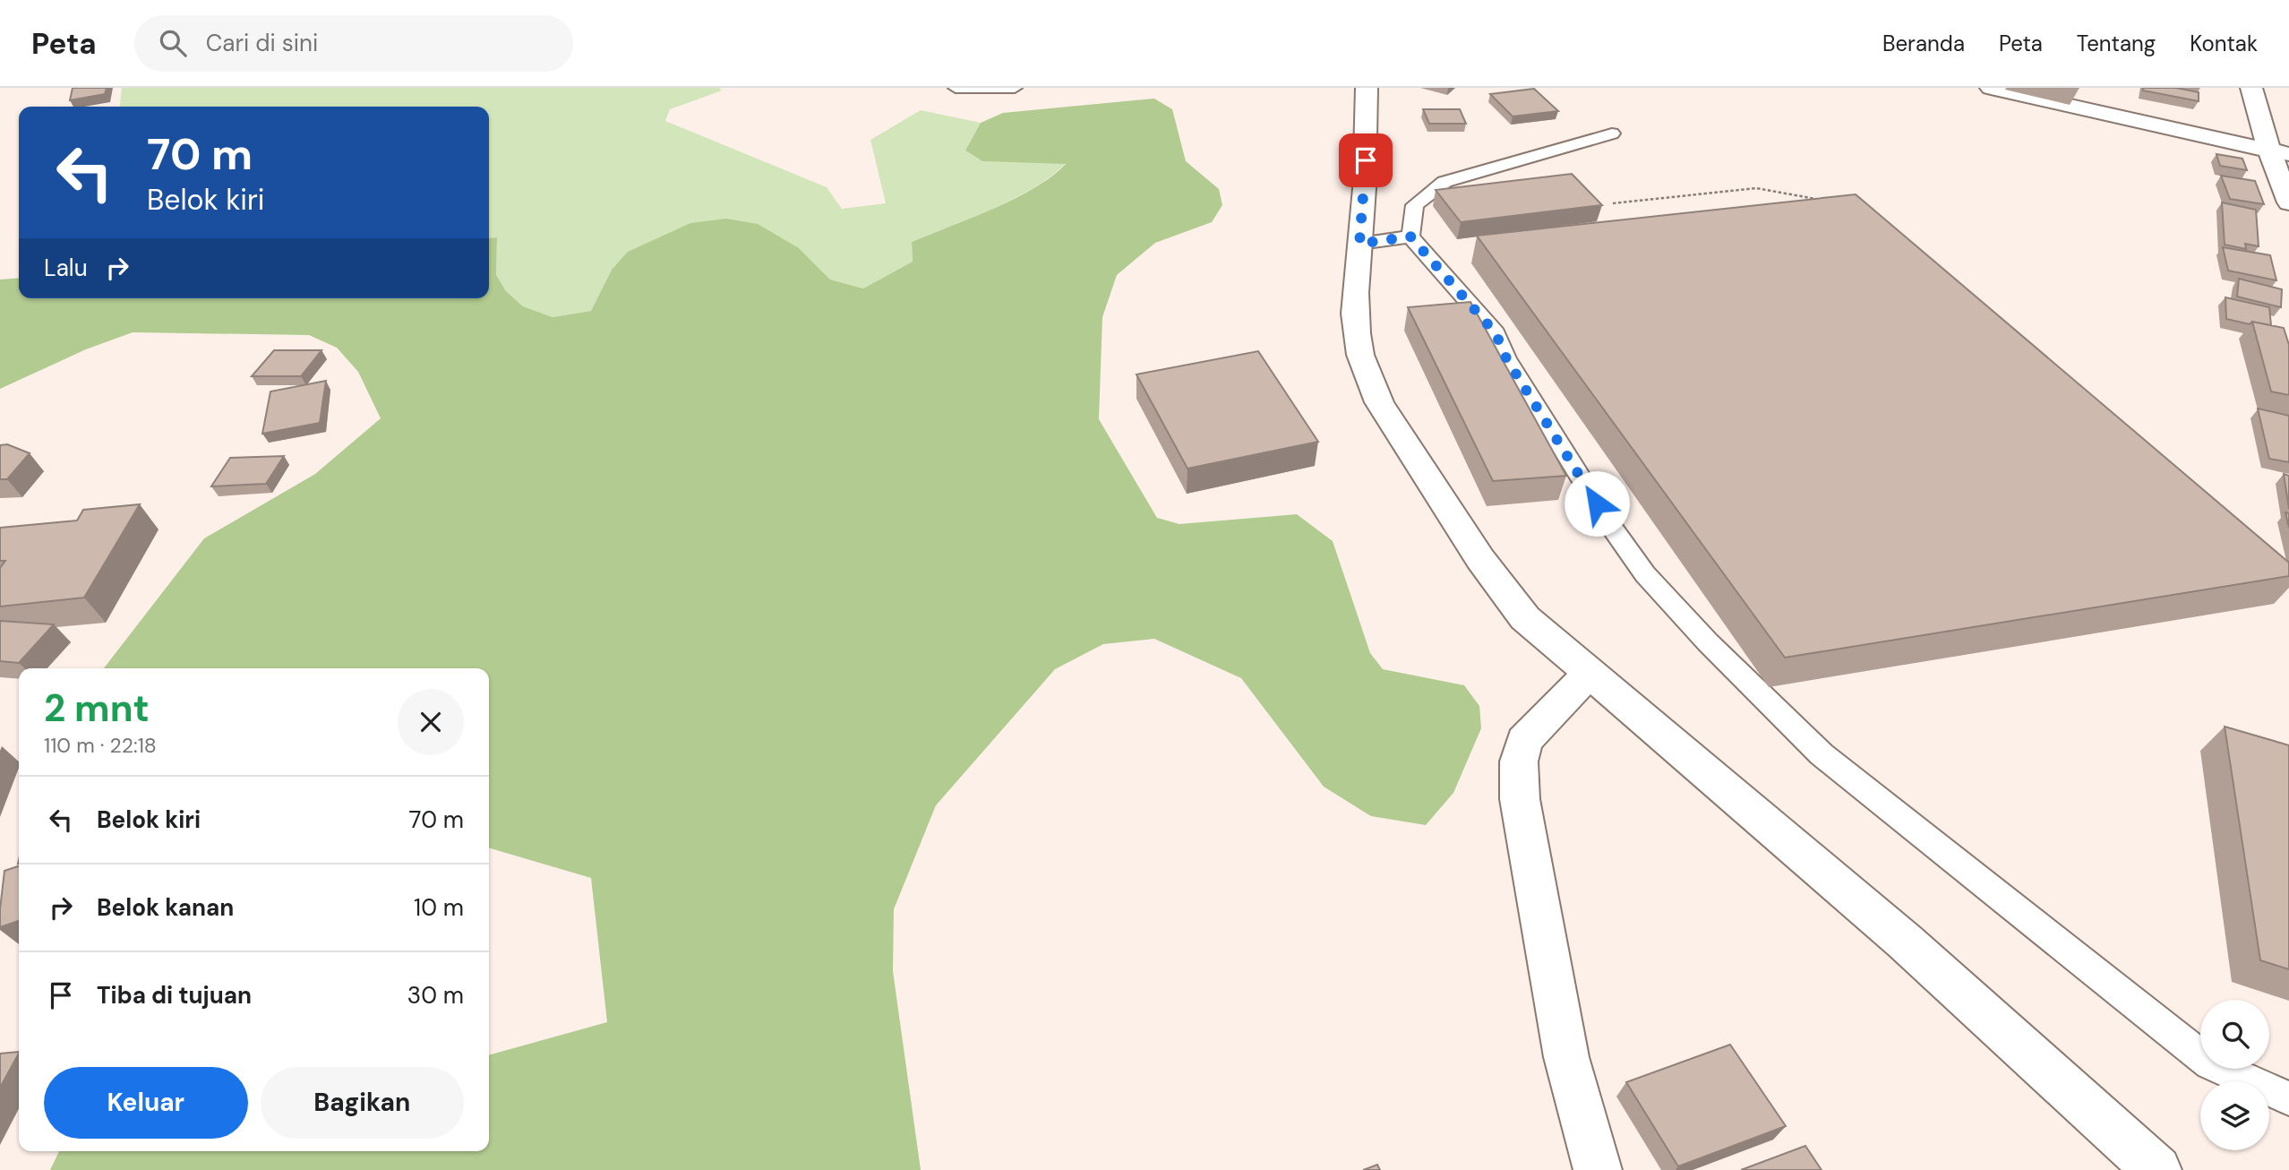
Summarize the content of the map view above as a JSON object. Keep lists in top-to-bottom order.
{
  "page": {
    "header": "Peta",
    "search": "Cari di sini",
    "nav": [
      "Beranda",
      "Peta",
      "Tentang",
      "Kontak"
    ],
    "turn": ["70 m", "Belok kiri"],
    "then": "Lalu",
    "heading": ["2 mnt", "110 m · 22:18"],
    "list": [
      {
        "name": "Belok kiri",
        "value": "70 m"
      },
      {
        "name": "Belok kanan",
        "value": "10 m"
      },
      {
        "name": "Tiba di tujuan",
        "value": "30 m"
      }
    ],
    "buttons": ["Keluar", "Bagikan"]
  }
}
